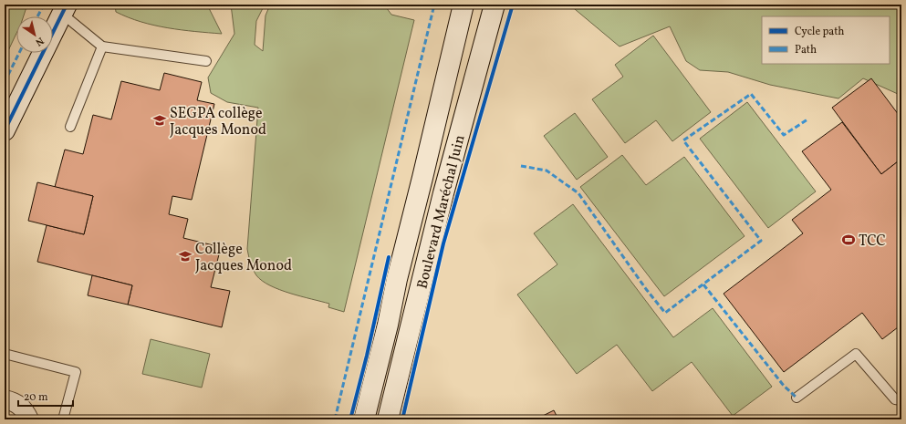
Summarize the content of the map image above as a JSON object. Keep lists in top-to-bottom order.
{
  "streets": {
    "main road": ["Boulevard Maréchal Juin"]
  },
  "places": {
    "school or university": ["SEGPA collège Jacques Monod", "Collège Jacques Monod"],
    "sports": ["TCC"]
  },
  "legend": ["Cycle path", "Path"],
  "scale_bar": "20 m",
  "north": "bottom right"
}
